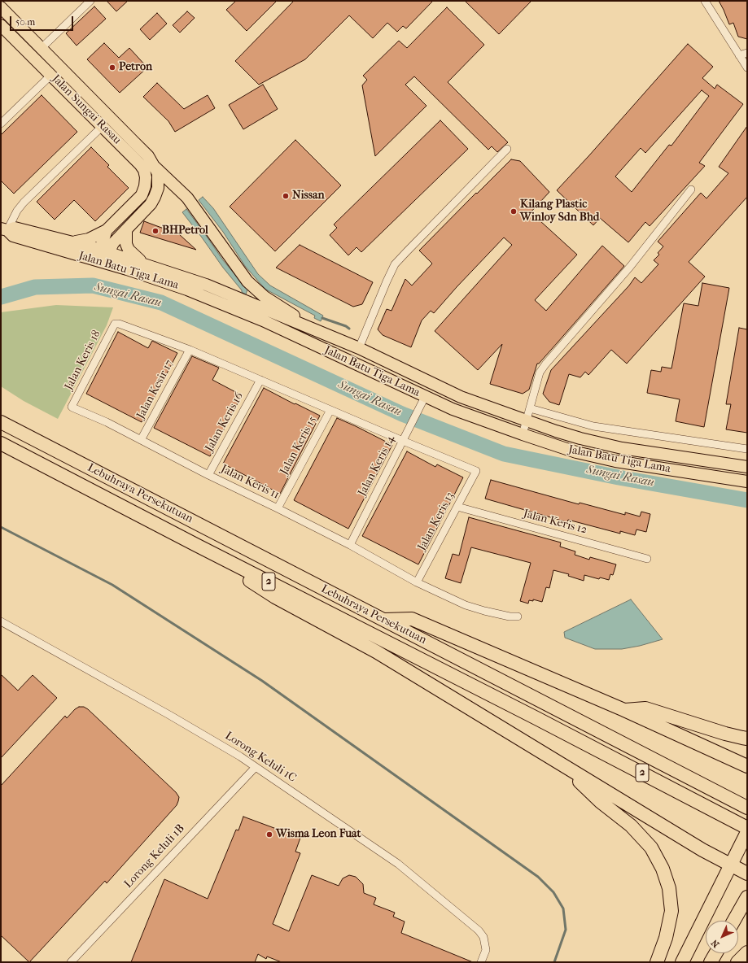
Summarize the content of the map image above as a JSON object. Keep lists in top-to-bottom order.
{
  "streets": {
    "highway": ["Lebuhraya Persekutuan", "2"],
    "main road": ["Jalan Sungai Rasau", "Jalan Batu Tiga Lama"],
    "street": [
      "Jalan Keris 18",
      "Jalan Kesir 17",
      "Jalan Keris 16",
      "Jalan Keris 15",
      "Jalan Keris 14",
      "Jalan Keris 11",
      "Jalan Keris 13",
      "Jalan Keris 12",
      "Lorong Keluli 1C",
      "Lorong Keluli 1B"
    ]
  },
  "crossings": [
    ["Jalan Batu Tiga Lama", "Jalan Keris 14"],
    ["Jalan Keris 18", "Jalan Kesir 17"],
    ["Jalan Keris 18", "Jalan Keris 11"],
    ["Jalan Kesir 17", "Jalan Keris 11"],
    ["Jalan Keris 16", "Jalan Keris 11"],
    ["Jalan Keris 15", "Jalan Keris 11"],
    ["Jalan Keris 14", "Jalan Keris 11"],
    ["Jalan Keris 14", "Jalan Keris 13"],
    ["Jalan Keris 11", "Jalan Keris 13"],
    ["Jalan Keris 13", "Jalan Keris 12"],
    ["Lorong Keluli 1C", "Lorong Keluli 1B"]
  ],
  "water": ["Sungai Rasau"],
  "places": [
    "Petron",
    "Nissan",
    "Kilang Plastic Winloy Sdn Bhd",
    "BHPetrol",
    "Wisma Leon Fuat"
  ],
  "scale_bar": "50 m",
  "north": "bottom left"
}
